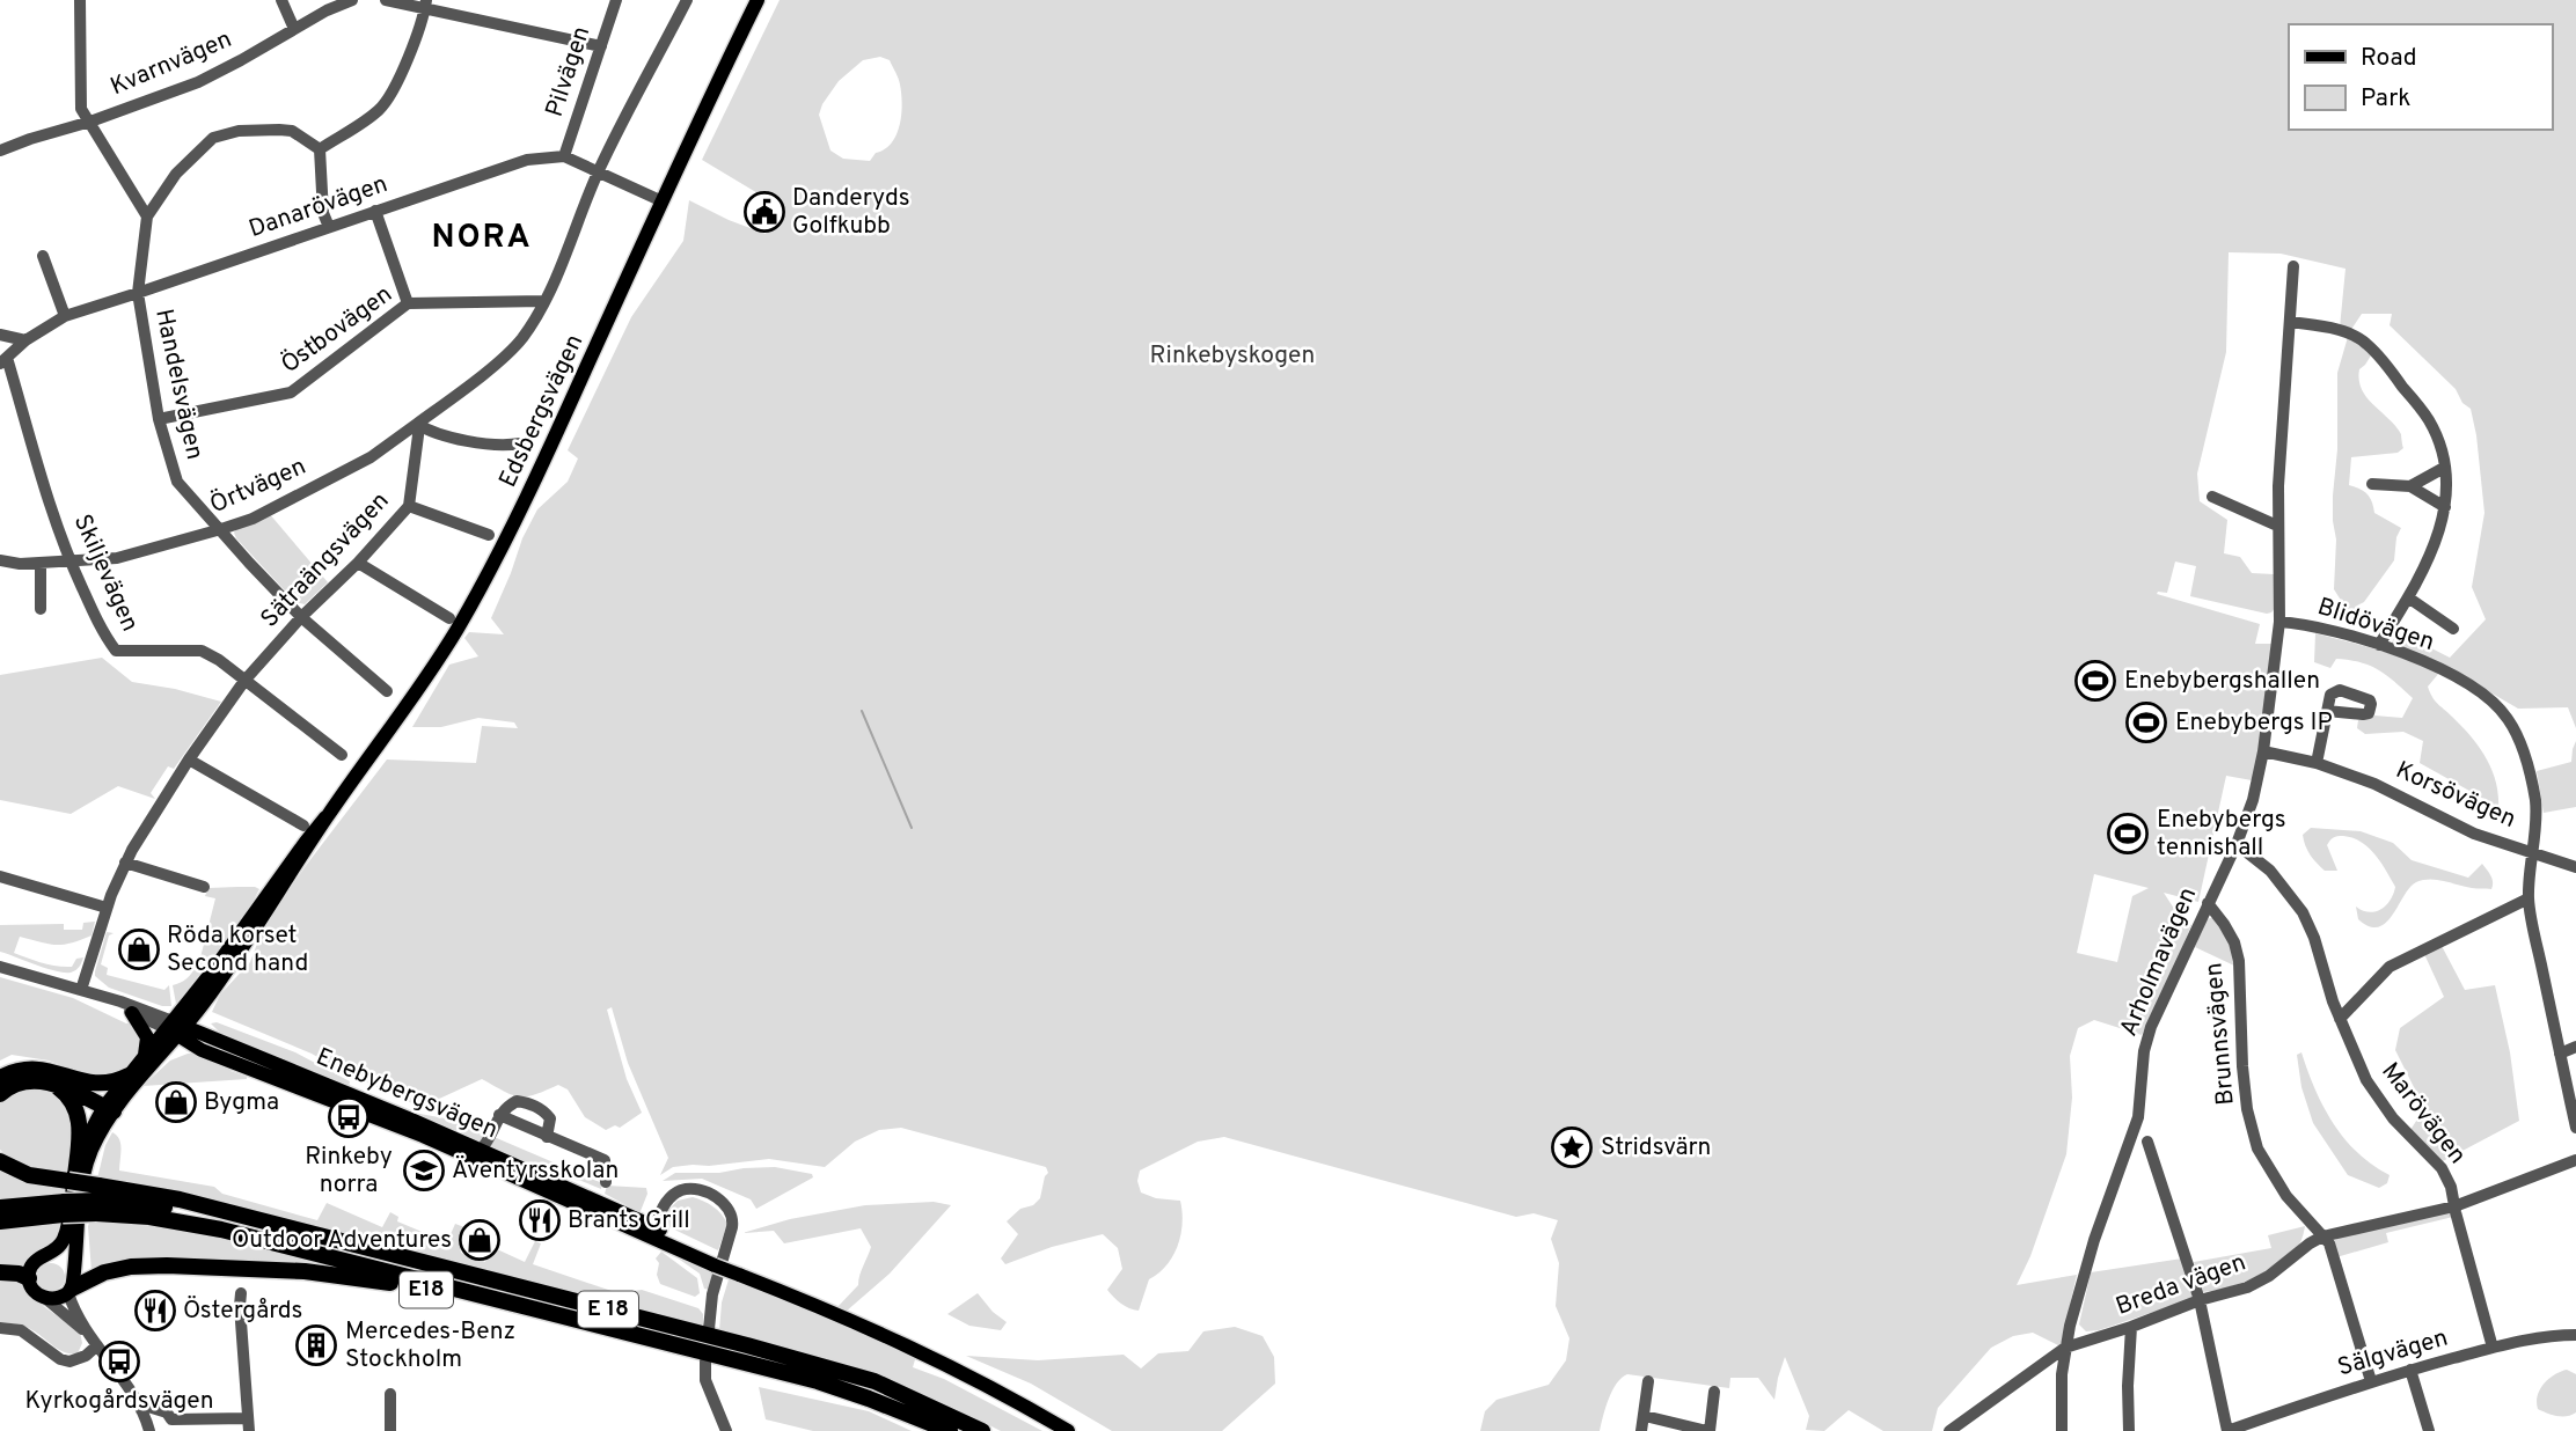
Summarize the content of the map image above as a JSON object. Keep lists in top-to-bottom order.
{
  "streets": {
    "highway": ["E18", "E 18"],
    "main road": ["Edsbergsvägen", "Enebybergsvägen"],
    "street": [
      "Kvarnvägen",
      "Pilvägen",
      "Danarövägen",
      "Östbovägen",
      "Handelsvägen",
      "Örtvägen",
      "Sätraängsvägen",
      "Skiljevägen",
      "Blidövägen",
      "Korsövägen",
      "Arholmavägen",
      "Brunnsvägen",
      "Marövägen",
      "Breda vägen",
      "Sälgvägen"
    ]
  },
  "crossings": [
    ["Pilvägen", "Danarövägen"],
    ["Danarövägen", "Handelsvägen"],
    ["Danarövägen", "Skiljevägen"],
    ["Östbovägen", "Handelsvägen"],
    ["Handelsvägen", "Örtvägen"],
    ["Handelsvägen", "Sätraängsvägen"],
    ["Edsbergsvägen", "Enebybergsvägen"],
    ["Örtvägen", "Sätraängsvägen"],
    ["Örtvägen", "Skiljevägen"],
    ["Sätraängsvägen", "Skiljevägen"],
    ["Sätraängsvägen", "Enebybergsvägen"],
    ["Blidövägen", "Korsövägen"],
    ["Blidövägen", "Arholmavägen"],
    ["Korsövägen", "Arholmavägen"],
    ["Arholmavägen", "Brunnsvägen"],
    ["Arholmavägen", "Marövägen"],
    ["Arholmavägen", "Breda vägen"],
    ["Brunnsvägen", "Breda vägen"],
    ["Brunnsvägen", "Sälgvägen"],
    ["Marövägen", "Breda vägen"],
    ["Marövägen", "Sälgvägen"],
    ["E18", "E 18"]
  ],
  "districts": ["NORA"],
  "parks": ["Rinkebyskogen"],
  "places": {
    "public building": ["Danderyds Golfkubb"],
    "sports": ["Enebybergshallen", "Enebybergs IP", "Enebybergs tennishall"],
    "shop": ["Röda korset Second hand", "Bygma", "Outdoor Adventures"],
    "bus stop": ["Rinkeby norra", "Kyrkogårdsvägen"],
    "place": ["Stridsvärn"],
    "school or university": ["Äventyrsskolan"],
    "restaurant": ["Brants Grill", "Östergårds"],
    "building": ["Mercedes-Benz Stockholm"]
  },
  "legend": ["Road", "Park"]
}
